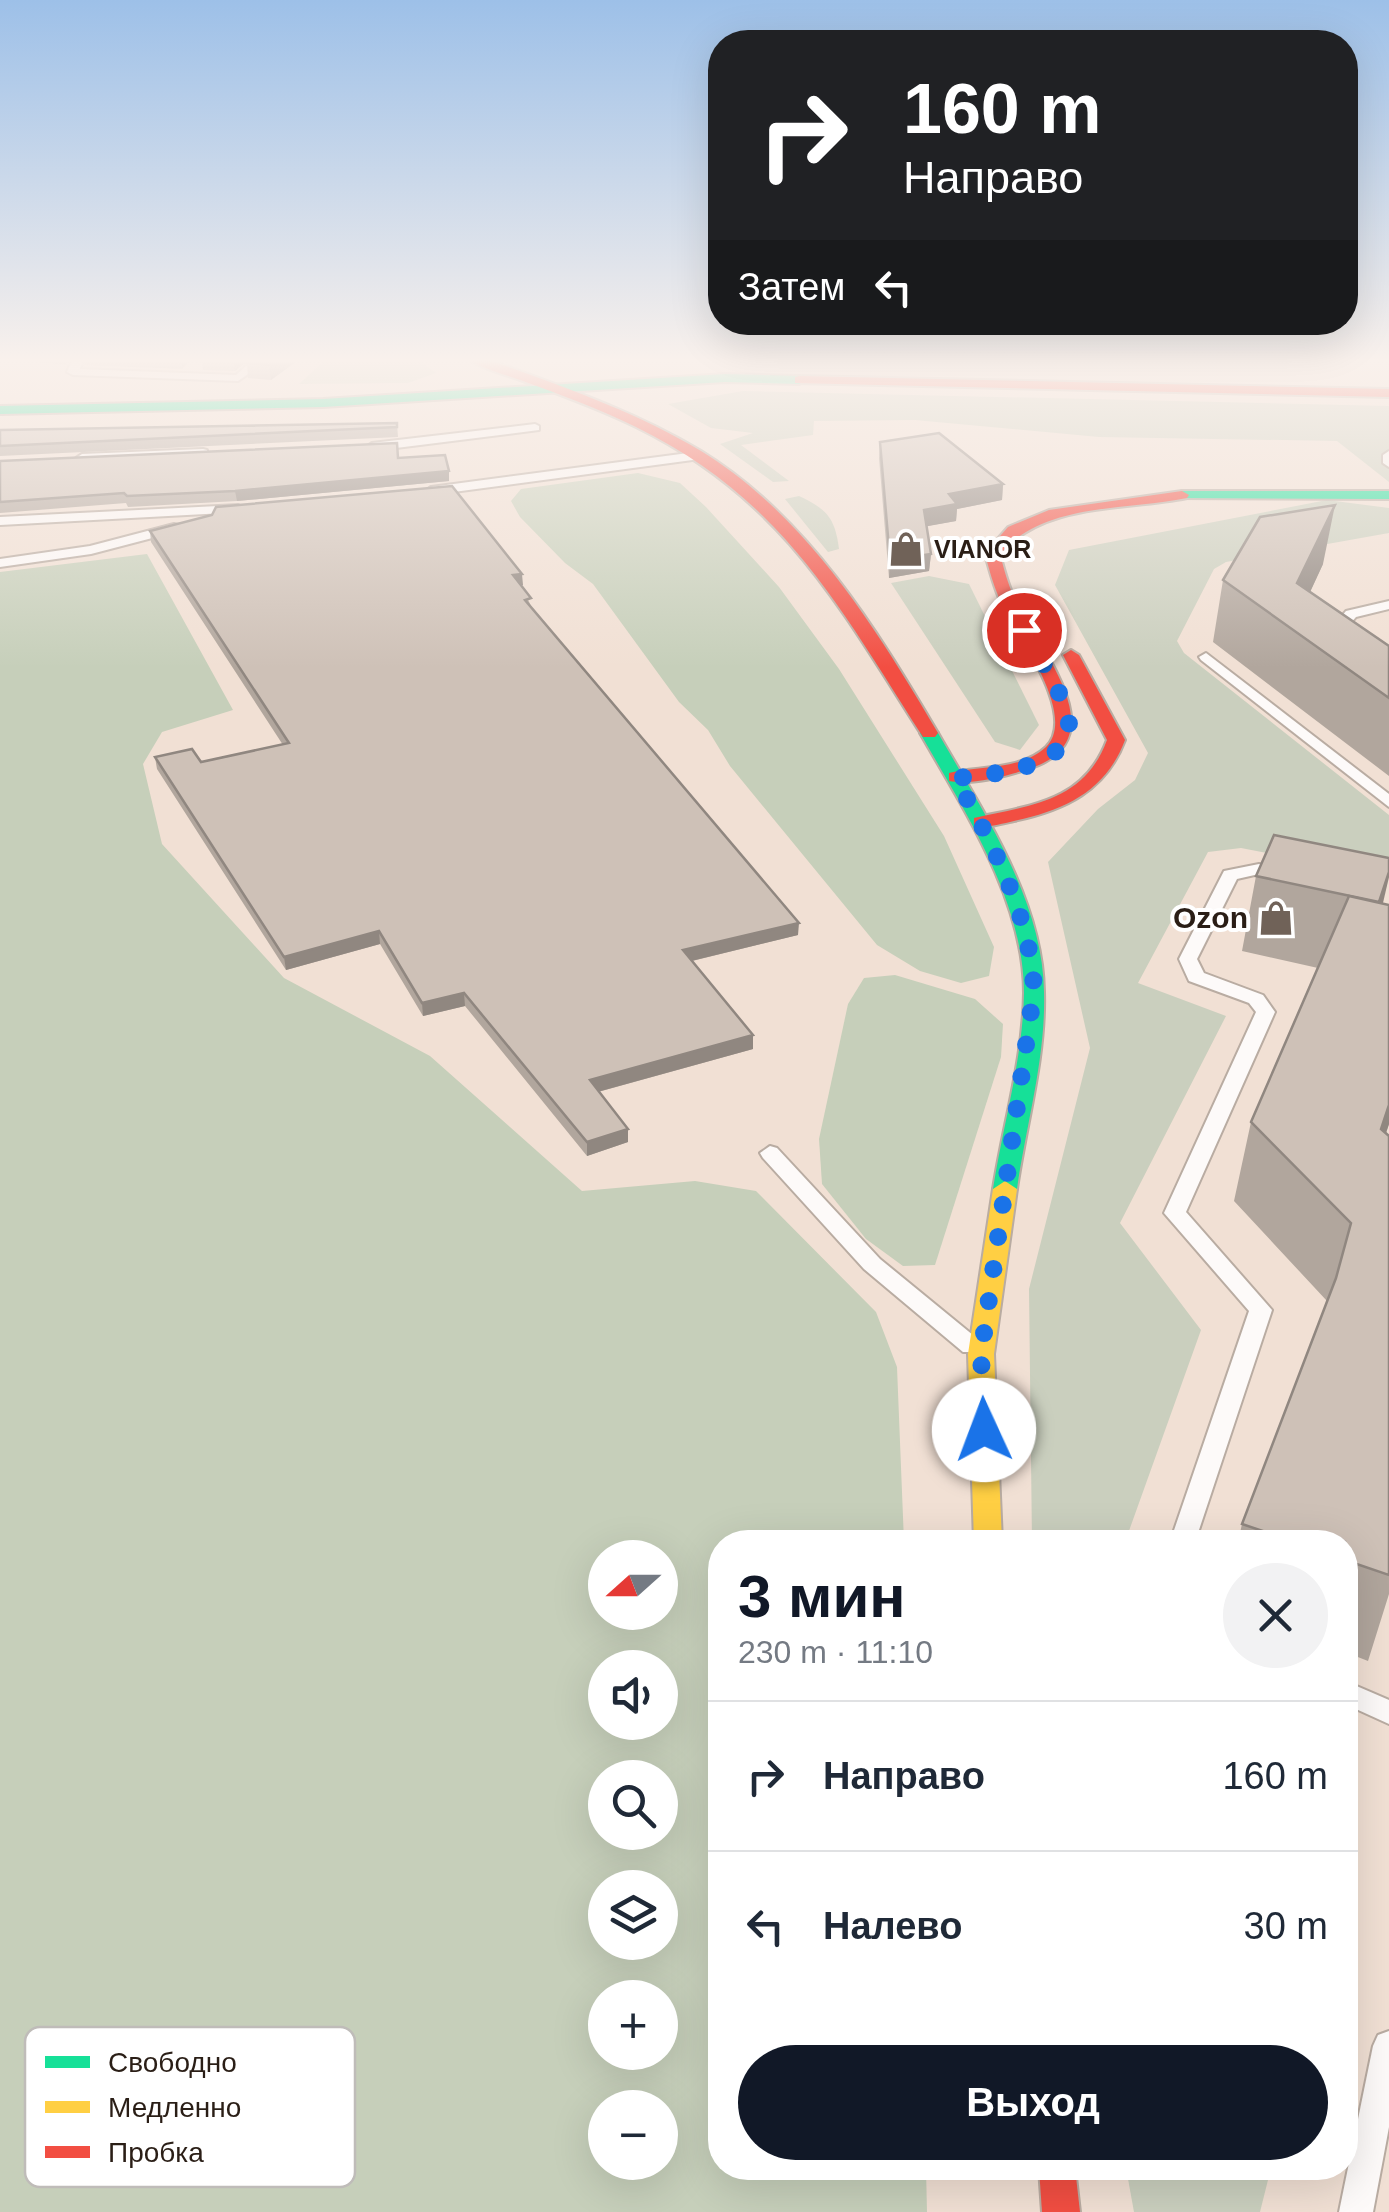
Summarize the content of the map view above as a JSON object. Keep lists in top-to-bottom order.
{
  "places": {
    "shop": ["VIANOR", "Ozon"]
  },
  "legend": ["Свободно", "Медленно", "Пробка"],
  "north": "left",
  "page": {
    "turn": ["160 m", "Направо"],
    "then": "Затем",
    "heading": ["3 мин", "230 m · 11:10"],
    "map_buttons": ["+", "−"],
    "list": [
      {
        "name": "Направо",
        "value": "160 m"
      },
      {
        "name": "Налево",
        "value": "30 m"
      }
    ],
    "buttons": "Выход"
  }
}
